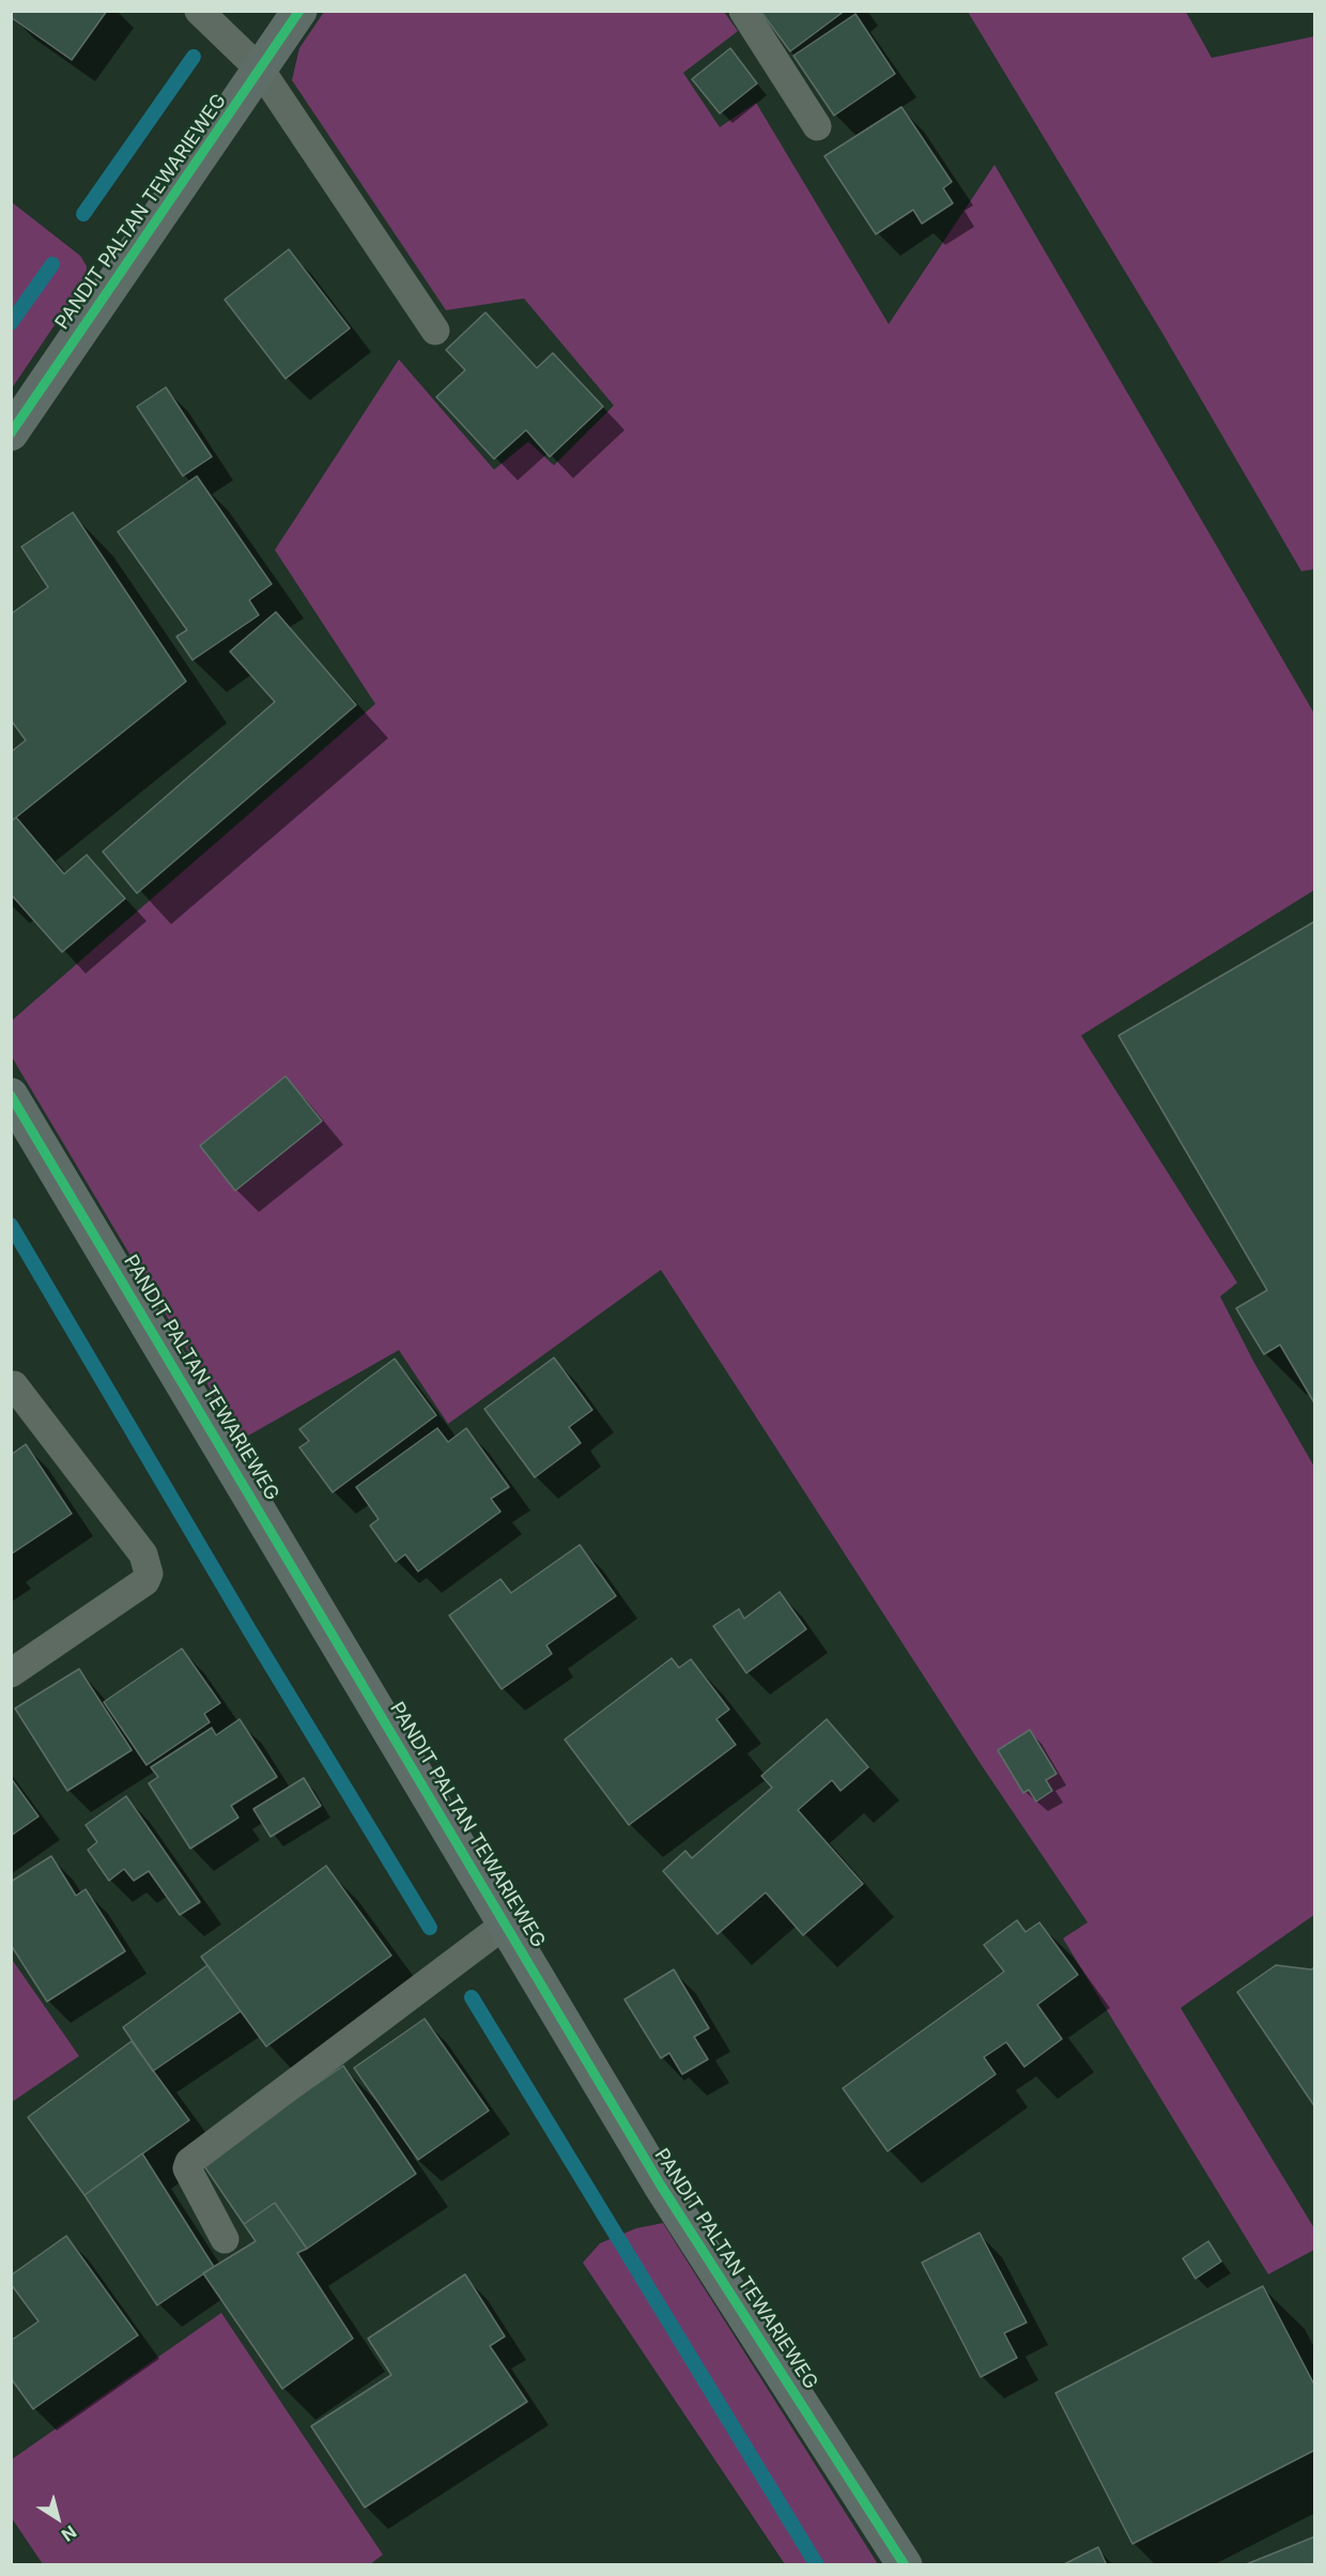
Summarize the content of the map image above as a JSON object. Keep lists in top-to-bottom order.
{
  "streets": {
    "street": ["PANDIT PALTAN TEWARIEWEG"]
  },
  "north": "bottom right"
}
